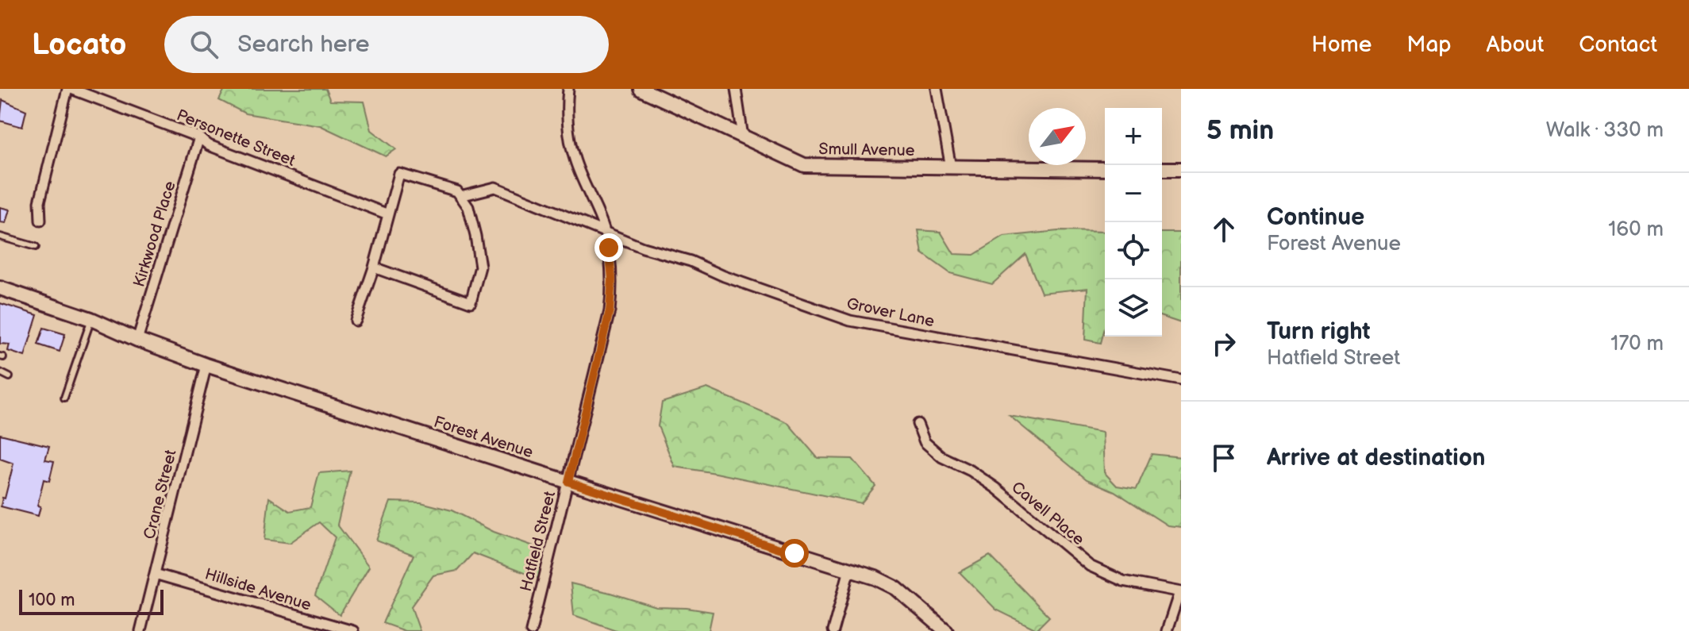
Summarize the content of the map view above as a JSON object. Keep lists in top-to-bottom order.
{
  "streets": {
    "street": [
      "Personette Street",
      "Smull Avenue",
      "Kirkwood Place",
      "Grover Lane",
      "Forest Avenue",
      "Crane Street",
      "Cavell Place",
      "Hatfield Street",
      "Hillside Avenue"
    ]
  },
  "crossings": [
    ["Personette Street", "Kirkwood Place"],
    ["Kirkwood Place", "Forest Avenue"],
    ["Grover Lane", "Hatfield Street"],
    ["Forest Avenue", "Crane Street"],
    ["Forest Avenue", "Hatfield Street"],
    ["Crane Street", "Hillside Avenue"]
  ],
  "scale_bar": "100 m",
  "north": "top right",
  "page": {
    "header": "Locato",
    "search": "Search here",
    "nav": [
      "Home",
      "Map",
      "About",
      "Contact"
    ],
    "heading": ["5 min", "Walk · 330 m"],
    "map_buttons": ["+", "−"],
    "list": [
      ["Continue", "Forest Avenue", "160 m"],
      ["Turn right", "Hatfield Street", "170 m"],
      "Arrive at destination"
    ],
    "scale": "100 m"
  }
}
